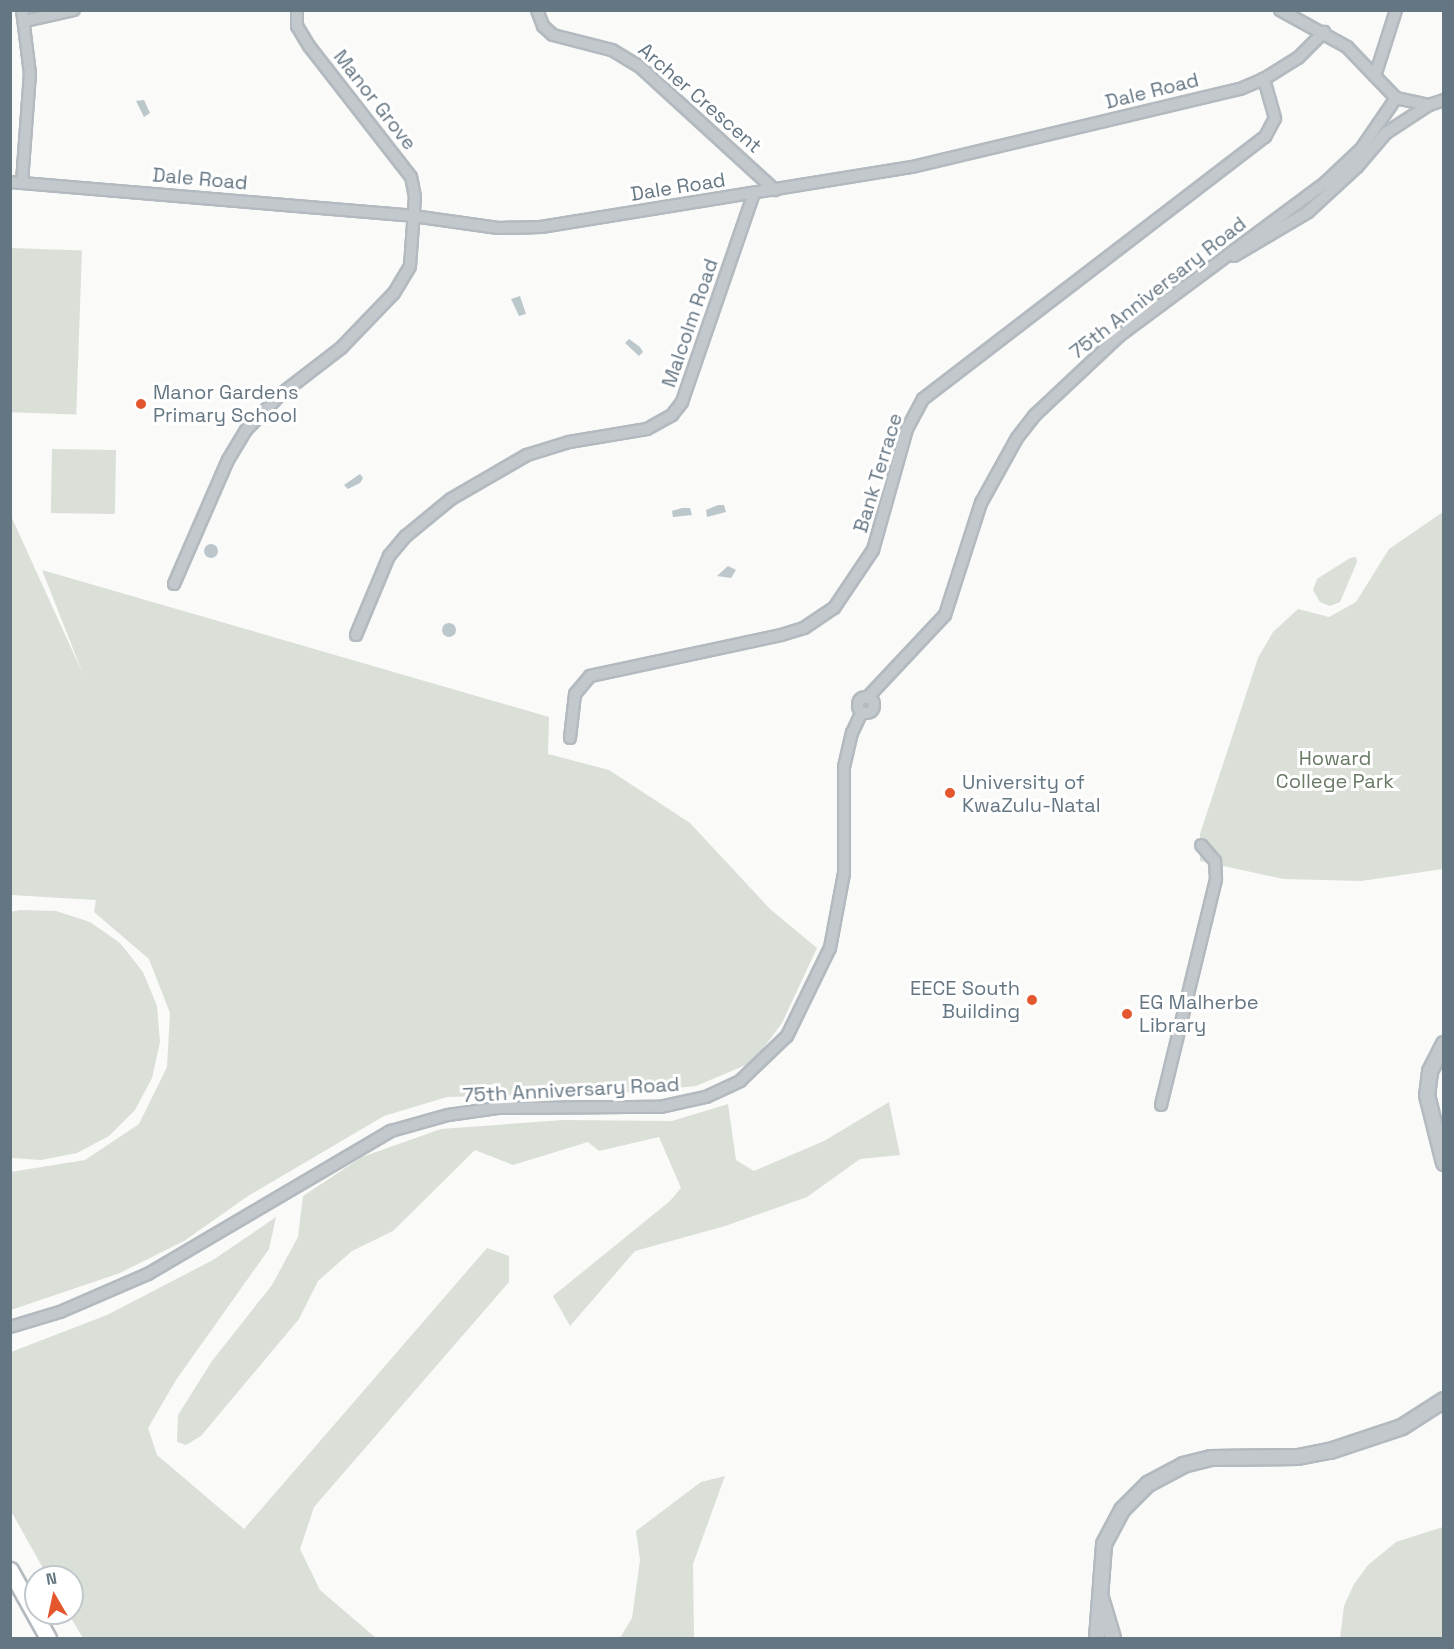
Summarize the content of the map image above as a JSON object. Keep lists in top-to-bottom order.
{
  "streets": {
    "street": [
      "Dale Road",
      "Archer Crescent",
      "Manor Grove",
      "75th Anniversary Road",
      "Malcolm Road",
      "Bank Terrace"
    ]
  },
  "crossings": [
    ["Dale Road", "Archer Crescent"],
    ["Dale Road", "Manor Grove"],
    ["Dale Road", "Malcolm Road"],
    ["Dale Road", "Bank Terrace"]
  ],
  "parks": ["Howard College Park"],
  "places": [
    "Manor Gardens Primary School",
    "University of KwaZulu-Natal",
    "EECE South Building",
    "EG Malherbe Library"
  ],
  "north": "top"
}
